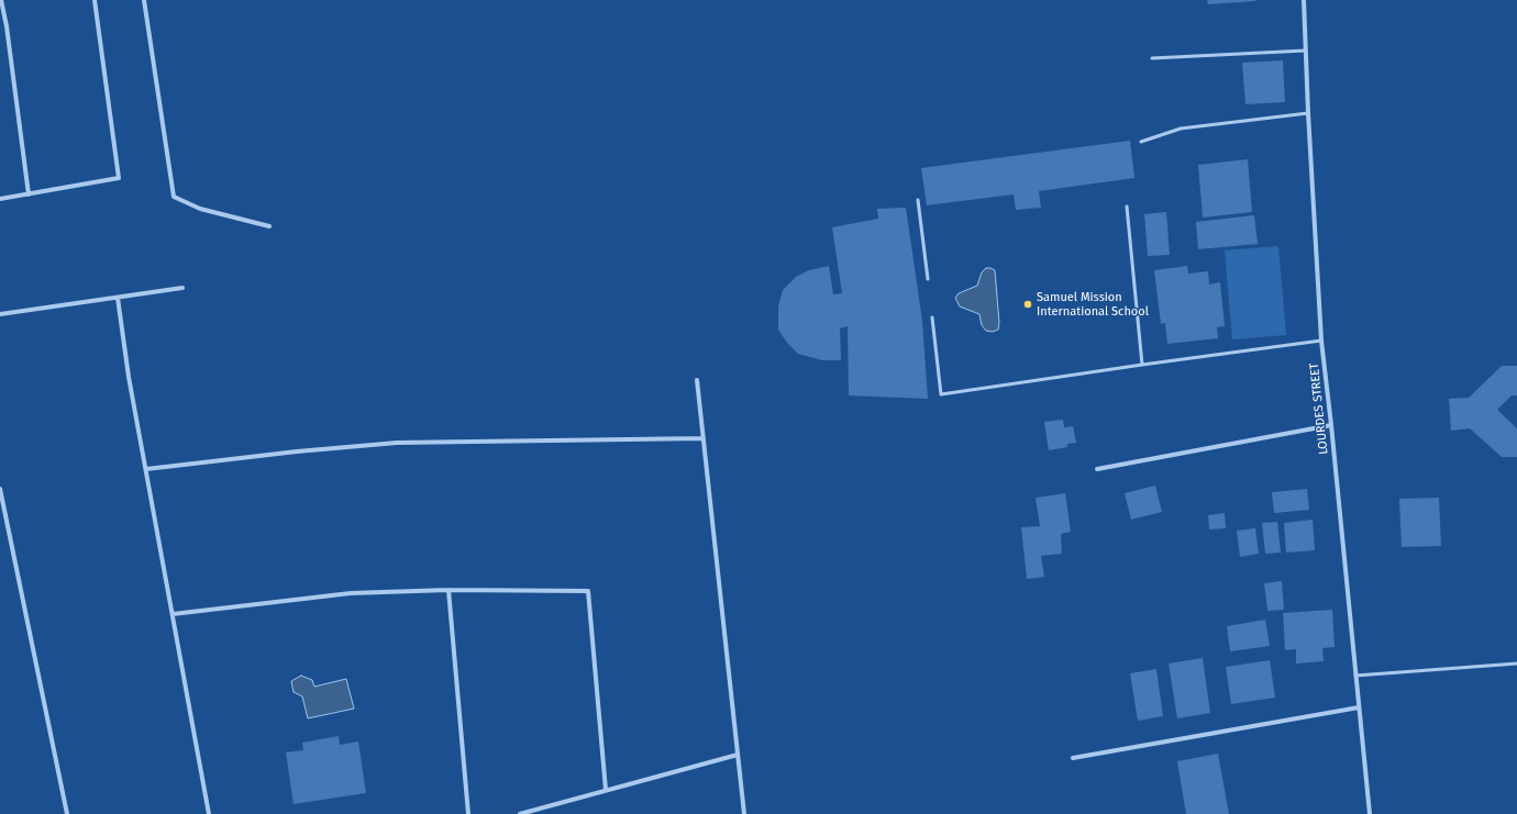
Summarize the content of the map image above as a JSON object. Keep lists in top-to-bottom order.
{
  "streets": {
    "street": ["LOURDES STREET"]
  },
  "places": ["Samuel Mission International School"]
}
